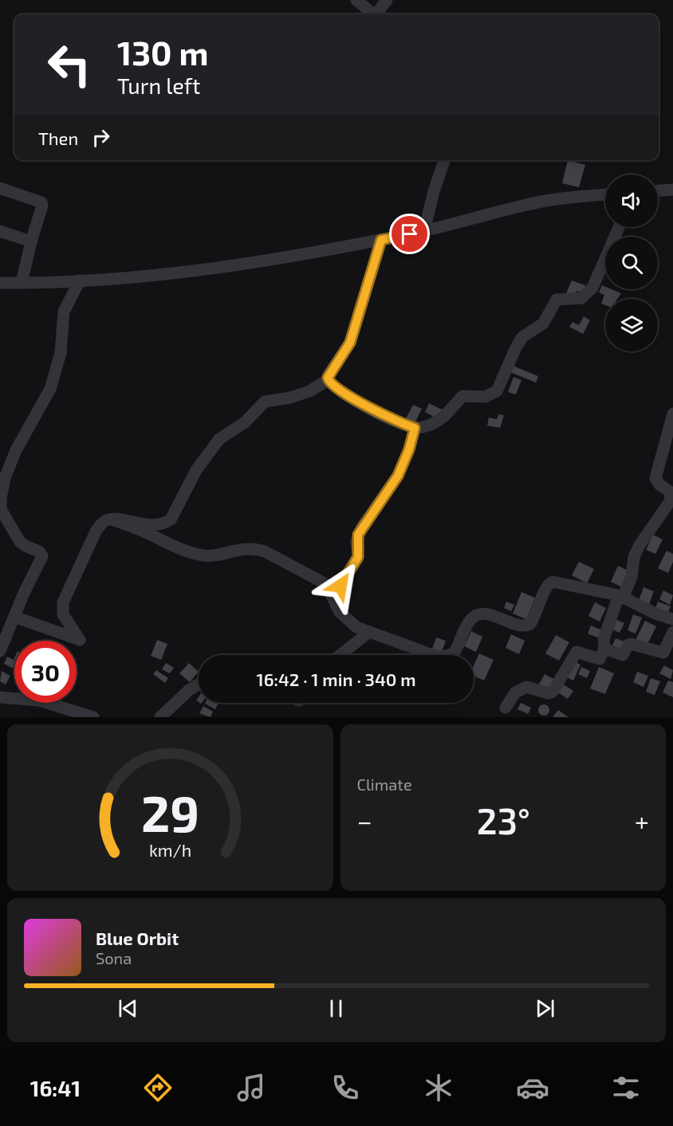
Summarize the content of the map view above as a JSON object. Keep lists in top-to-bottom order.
{
  "page": {
    "turn": ["130 m", "Turn left"],
    "then": "Then",
    "limit": "30",
    "trip": "16:42 · 1 min · 340 m",
    "tile": "Climate",
    "heat": ["−", "23°", "+"],
    "song": ["Blue Orbit", "Sona"],
    "tabs": "16:41",
    "gauge": ["29", "km/h"]
  }
}
